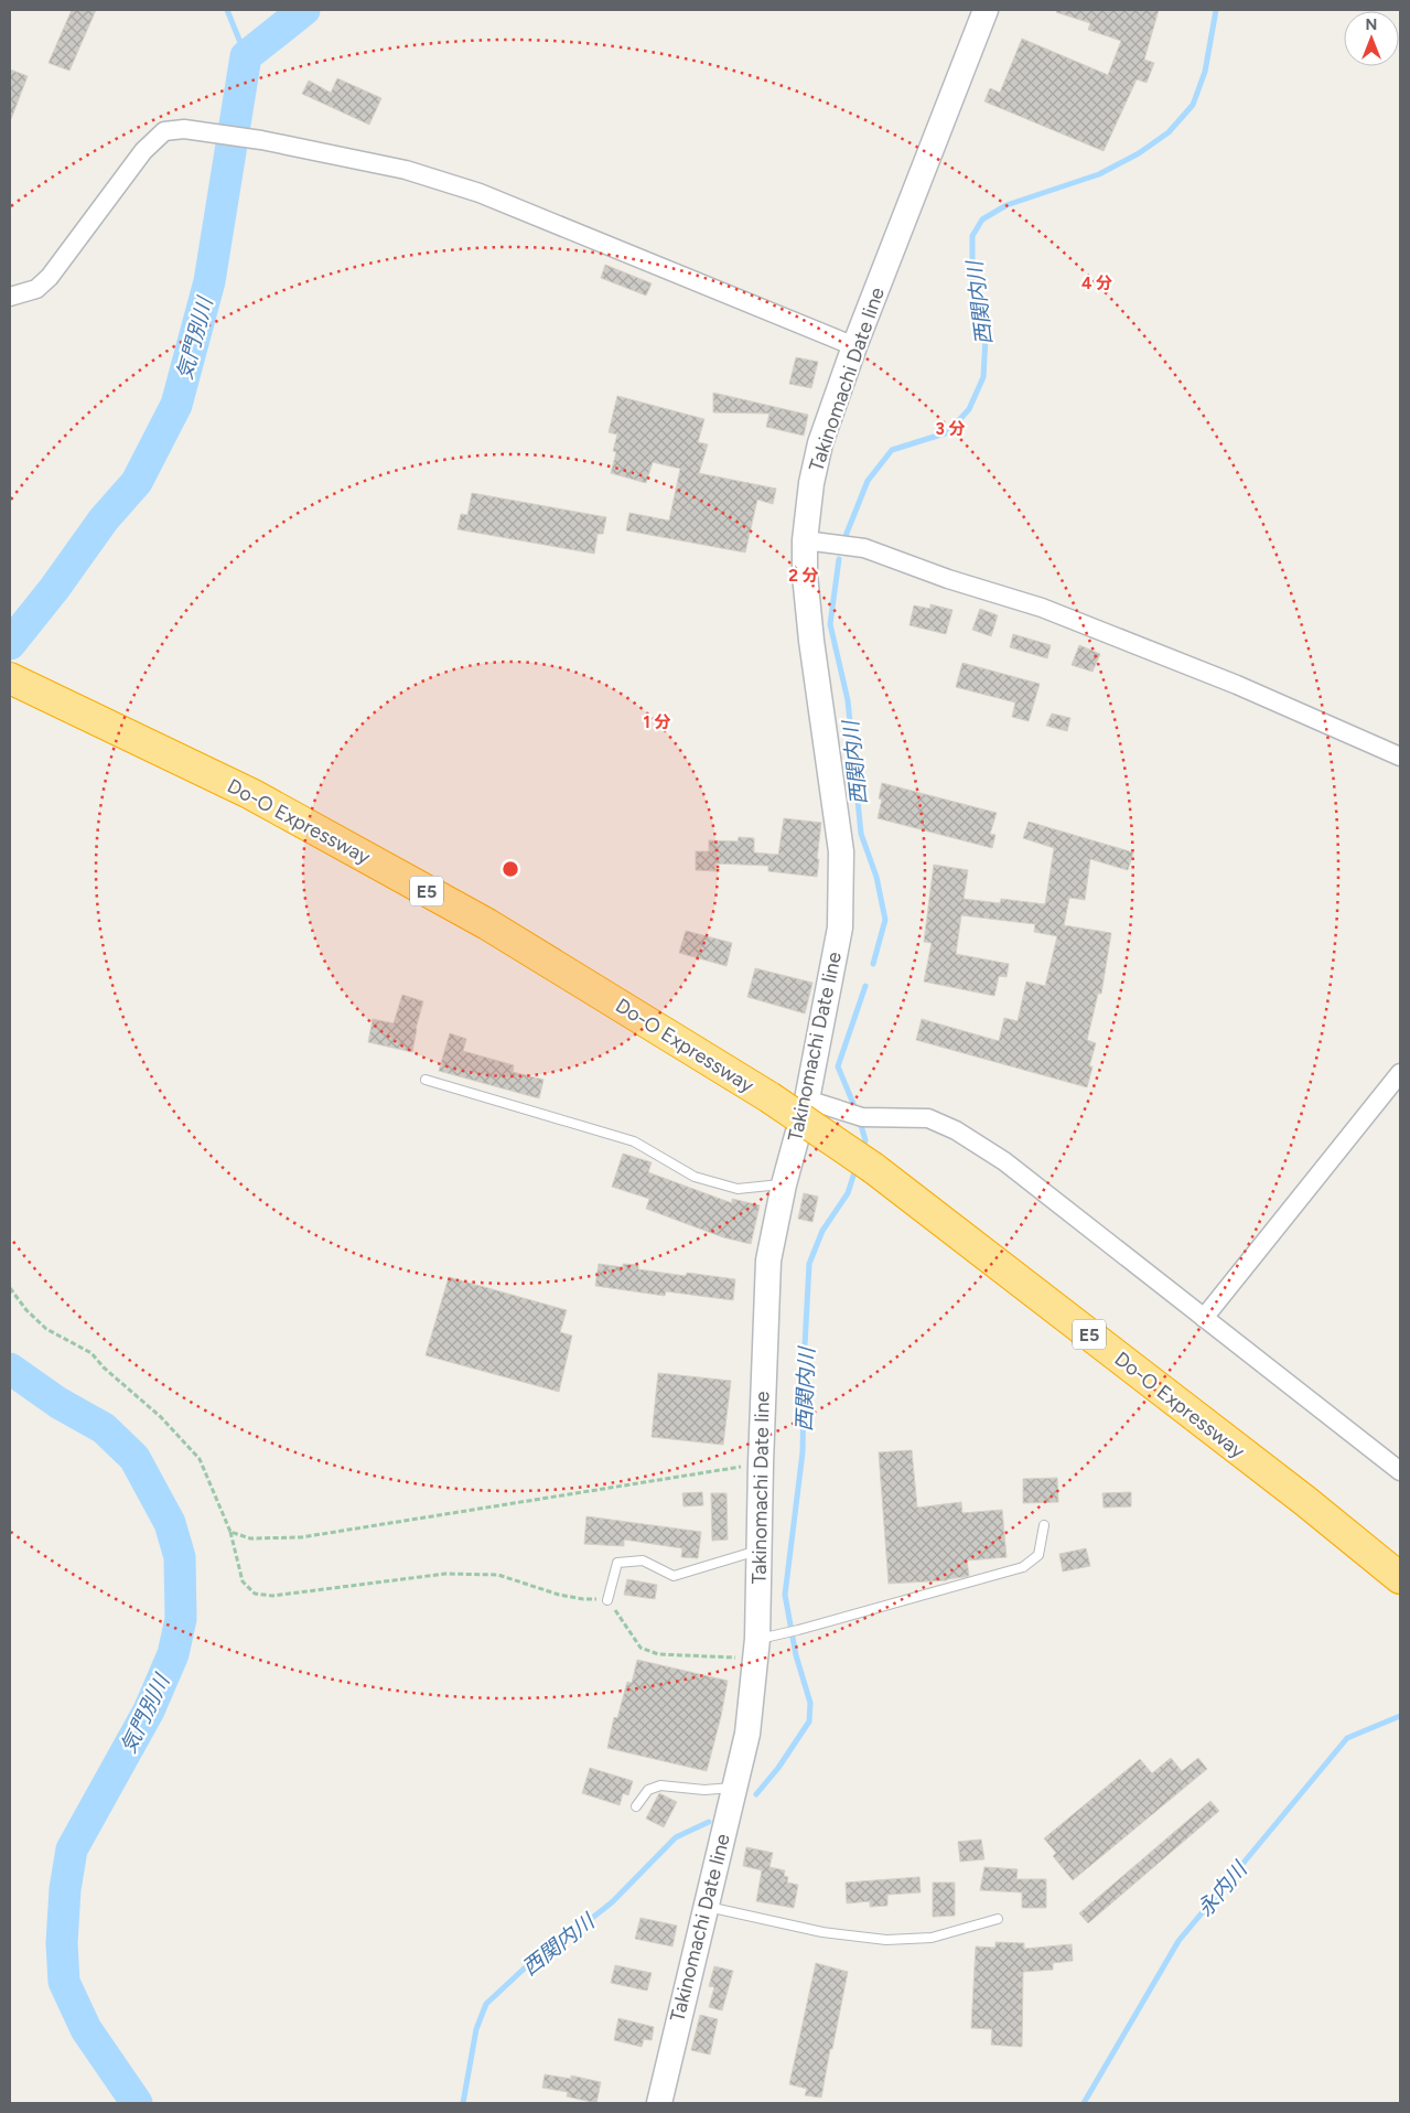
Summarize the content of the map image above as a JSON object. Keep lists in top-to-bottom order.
{
  "streets": {
    "highway": ["Do-O Expressway", "E5"],
    "main road": ["Takinomachi Date line"]
  },
  "water": ["西関内川", "気門別川", "永内川"],
  "north": "top",
  "rings": [
    "4 分",
    "3 分",
    "2 分",
    "1 分"
  ]
}
